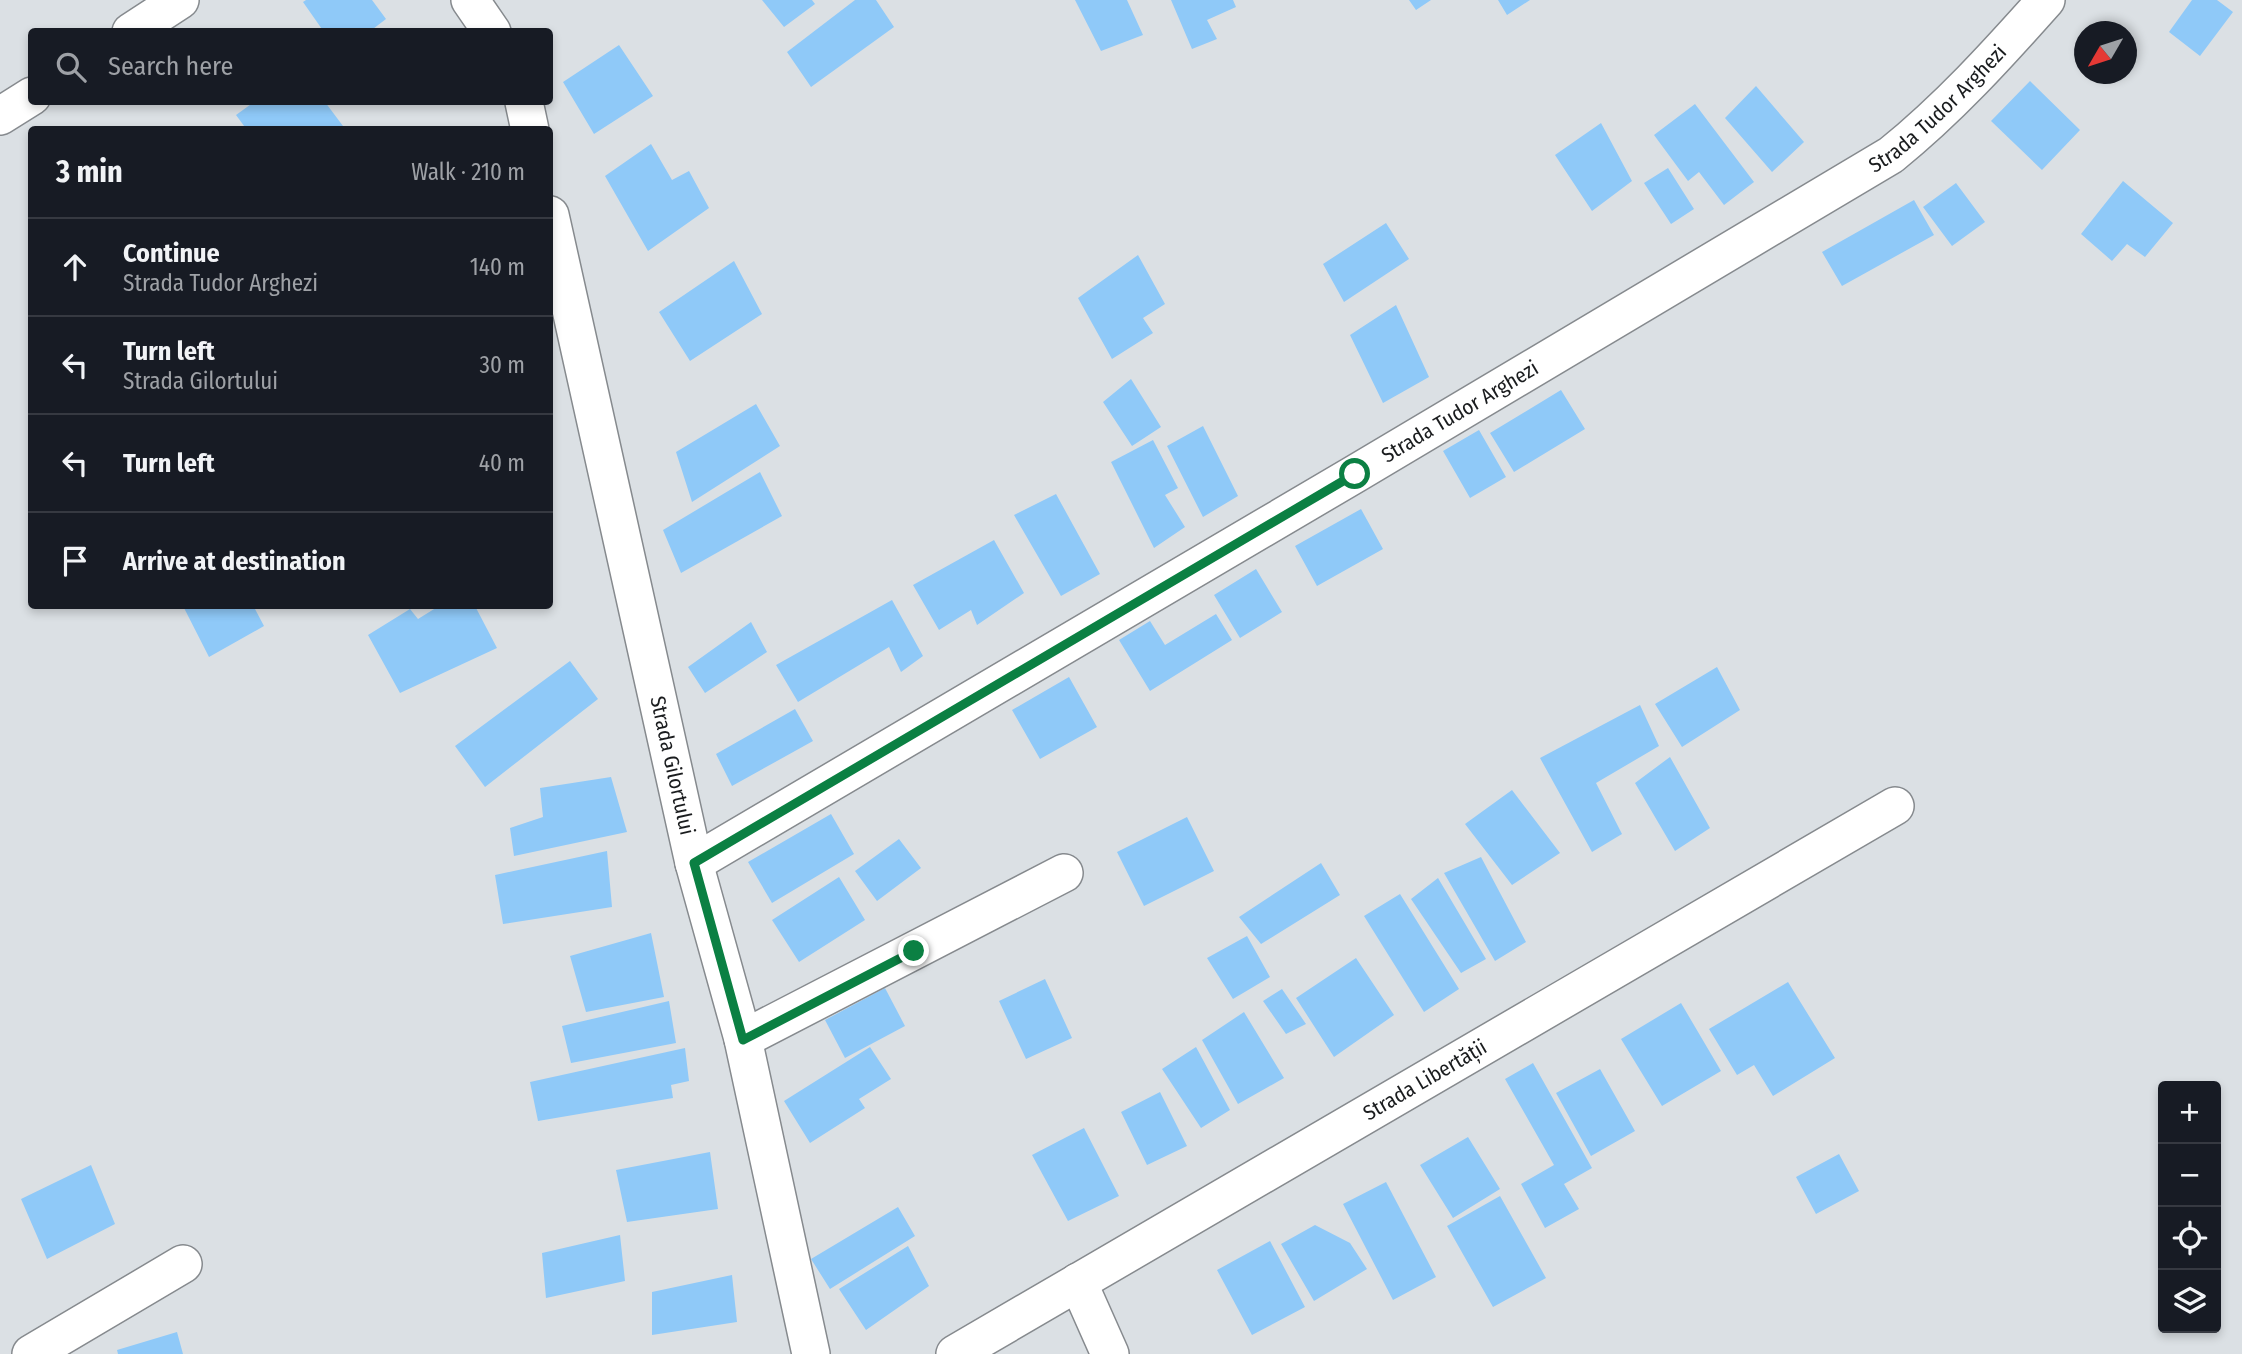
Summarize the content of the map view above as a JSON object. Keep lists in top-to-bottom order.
{
  "streets": {
    "street": ["Strada Tudor Arghezi", "Strada Gilortului", "Strada Libertății"]
  },
  "crossings": [
    ["Strada Tudor Arghezi", "Strada Gilortului"]
  ],
  "north": "bottom left",
  "page": {
    "search": "Search here",
    "heading": ["3 min", "Walk · 210 m"],
    "list": [
      ["Continue", "Strada Tudor Arghezi", "140 m"],
      ["Turn left", "Strada Gilortului", "30 m"],
      ["Turn left", "40 m"],
      "Arrive at destination"
    ],
    "map_buttons": ["+", "−"]
  }
}
